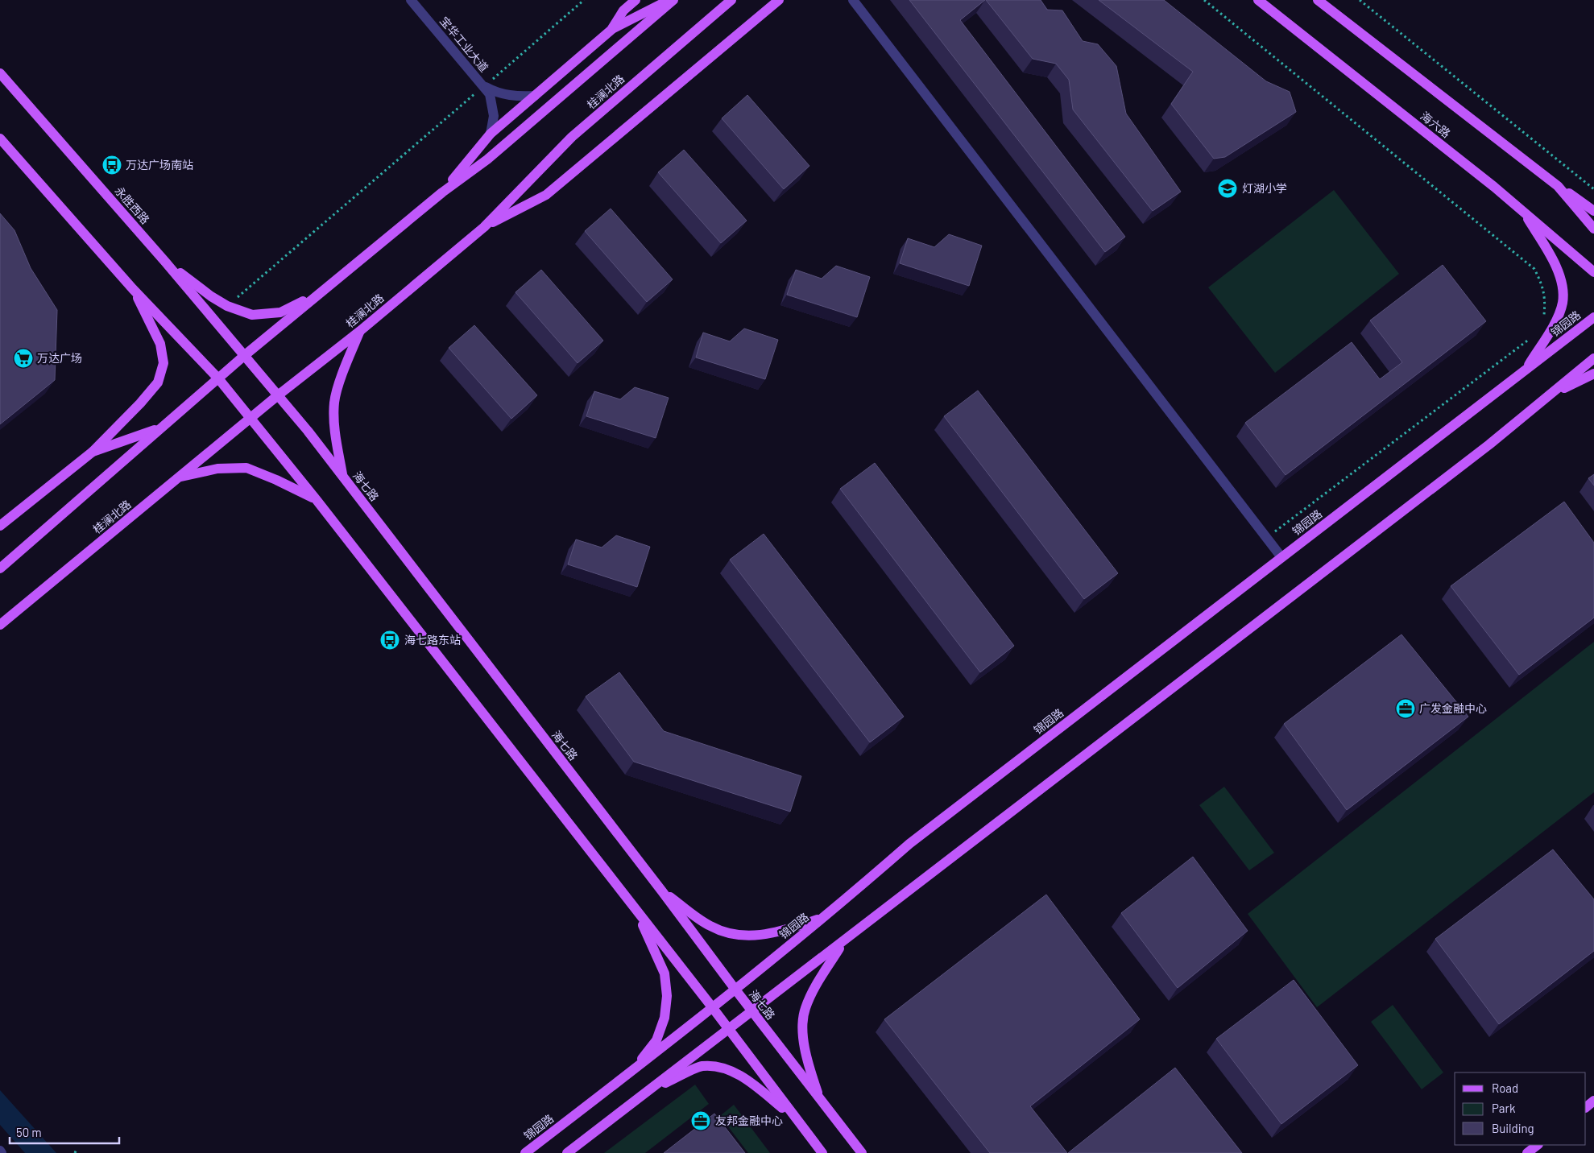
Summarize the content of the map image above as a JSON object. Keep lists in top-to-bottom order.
{
  "streets": {
    "main road": [
      "桂澜北路",
      "海六路",
      "永胜西路",
      "锦园路",
      "海七路"
    ],
    "street": ["宝华工业大道"]
  },
  "crossings": [
    ["桂澜北路", "海七路"],
    ["永胜西路", "海七路"],
    ["锦园路", "海七路"]
  ],
  "places": {
    "bus stop": ["万达广场南站", "海七路东站"],
    "school or university": ["灯湖小学"],
    "supermarket": ["万达广场"],
    "office": ["广发金融中心", "友邦金融中心"]
  },
  "legend": ["Road", "Park", "Building"],
  "scale_bar": "50 m"
}
